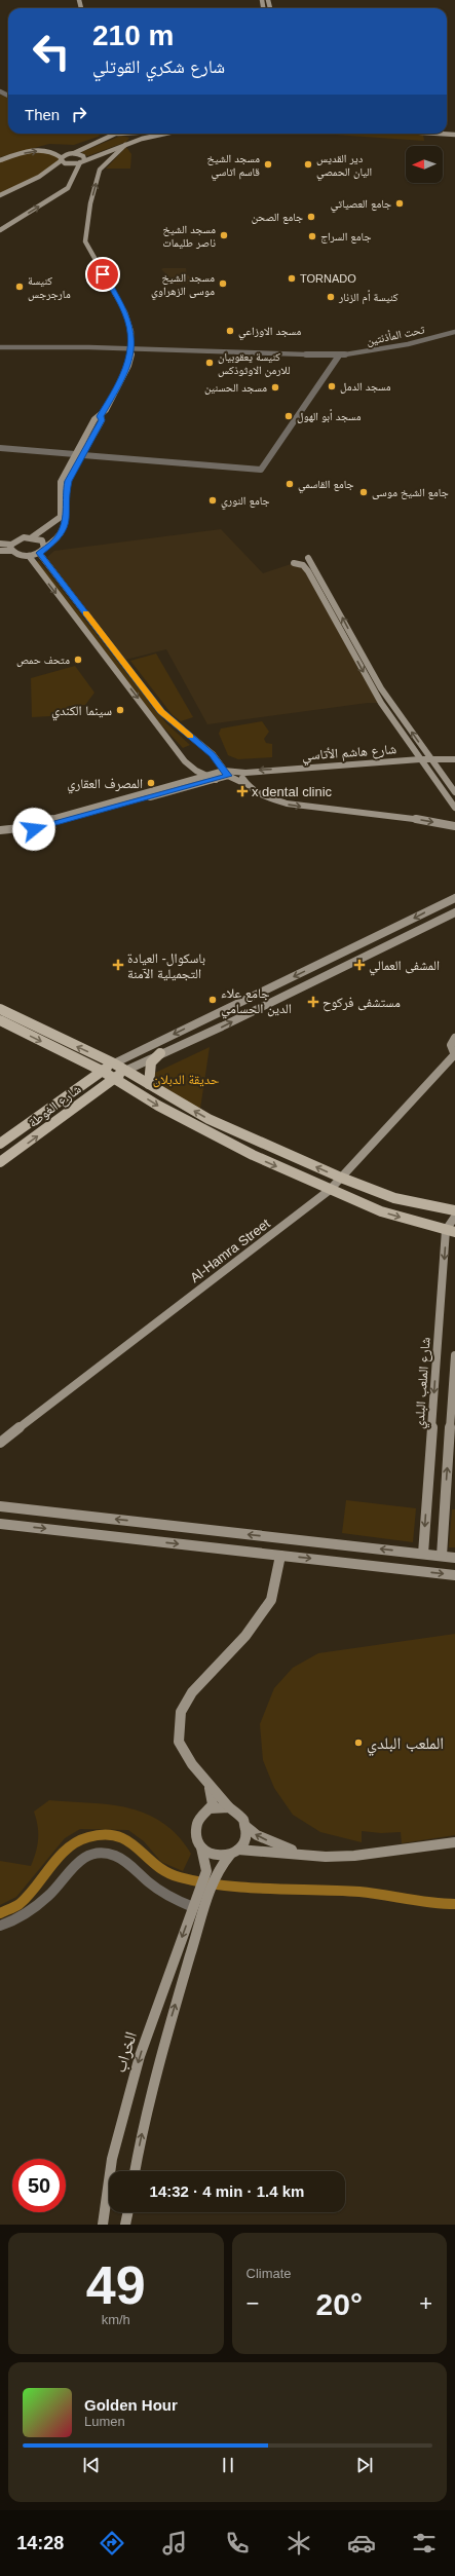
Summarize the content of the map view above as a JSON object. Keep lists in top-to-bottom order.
{
  "streets": {
    "main road": [
      "شارع هاشم الأتاسي",
      "شارع الغوطة",
      "Al-Hamra Street",
      "شارع الملعب البلدي",
      "الخراب"
    ],
    "street": ["تحت المأذنتين"]
  },
  "parks": ["حديقة الدبلان"],
  "places": {
    "other": [
      "مسجد الشيخ قاسم اتاسي",
      "دير القديس اليان الحمصي",
      "جامع العصياتي",
      "جامع الصحن",
      "مسجد الشيخ ناصر طليمات",
      "جامع السراج",
      "TORNADO",
      "مسجد الشيخ موسى الزهراوي",
      "كنيسة مارجرجس",
      "كنيسة أم الزنار",
      "مسجد الاوزاعي",
      "كنيسة يعقوبيان للارمن الاوثوذكس",
      "مسجد الدمل",
      "مسجد الحسنين",
      "مسجد أبو الهول",
      "جامع القاسمي",
      "جامع الشيخ موسى",
      "جامع النوري",
      "متحف حمص",
      "سينما الكندي",
      "المصرف العقاري",
      "جامع علاء الدين الحسامي",
      "الملعب البلدي"
    ],
    "health": [
      "x dental clinic",
      "باسكوال- العيادة التجميلية الآمنة",
      "المشفى العمالي",
      "مستشفى فركوح"
    ]
  },
  "north": "left",
  "page": {
    "turn": ["210 m", "شارع شكري القوتلي"],
    "then": "Then",
    "limit": "50",
    "trip": "14:32 · 4 min · 1.4 km",
    "tile": [
      ["49", "km/h"],
      "Climate"
    ],
    "heat": ["−", "20°", "+"],
    "song": ["Golden Hour", "Lumen"],
    "tabs": "14:28"
  }
}
